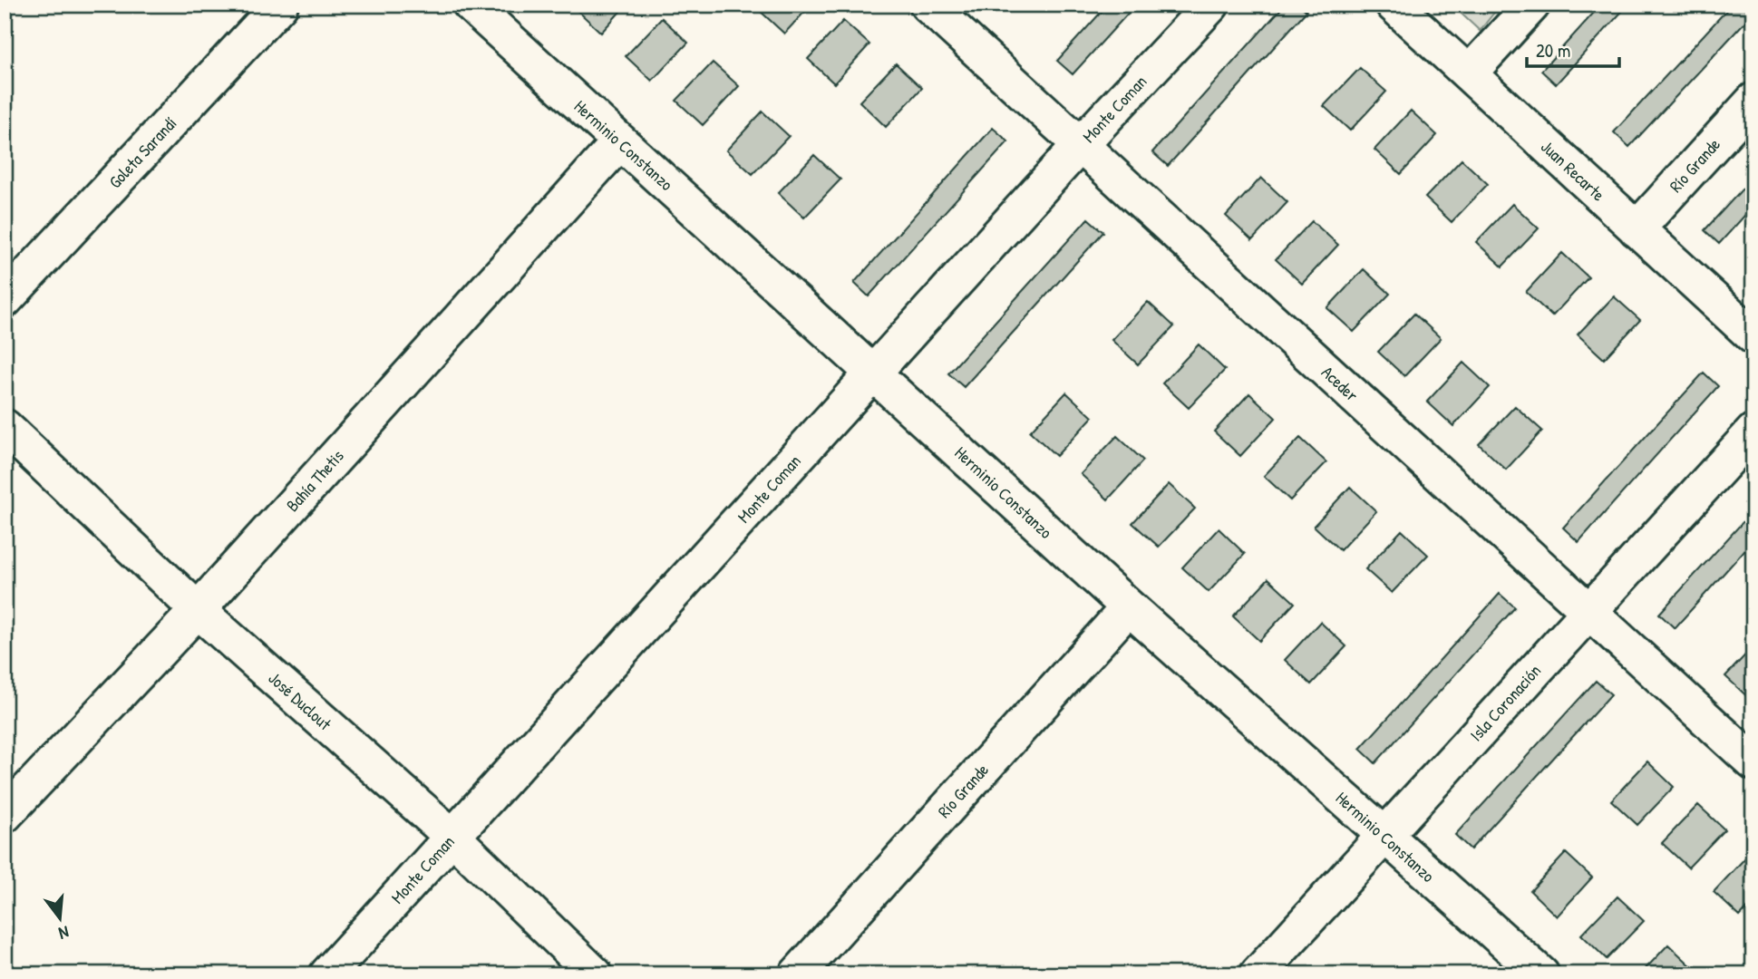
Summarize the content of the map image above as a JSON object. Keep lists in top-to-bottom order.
{
  "streets": {
    "street": [
      "Monte Coman",
      "Herminio Constanzo",
      "Goleta Sarandí",
      "Río Grande",
      "Juan Recarte",
      "Aceder",
      "Bahía Thetis",
      "José Duclout",
      "Isla Coronación"
    ]
  },
  "crossings": [
    ["Monte Coman", "Herminio Constanzo"],
    ["Monte Coman", "Aceder"],
    ["Monte Coman", "José Duclout"],
    ["Herminio Constanzo", "Río Grande"],
    ["Herminio Constanzo", "Bahía Thetis"],
    ["Herminio Constanzo", "Isla Coronación"],
    ["Río Grande", "Juan Recarte"],
    ["Aceder", "Isla Coronación"],
    ["Bahía Thetis", "José Duclout"]
  ],
  "scale_bar": "20 m",
  "north": "bottom"
}
